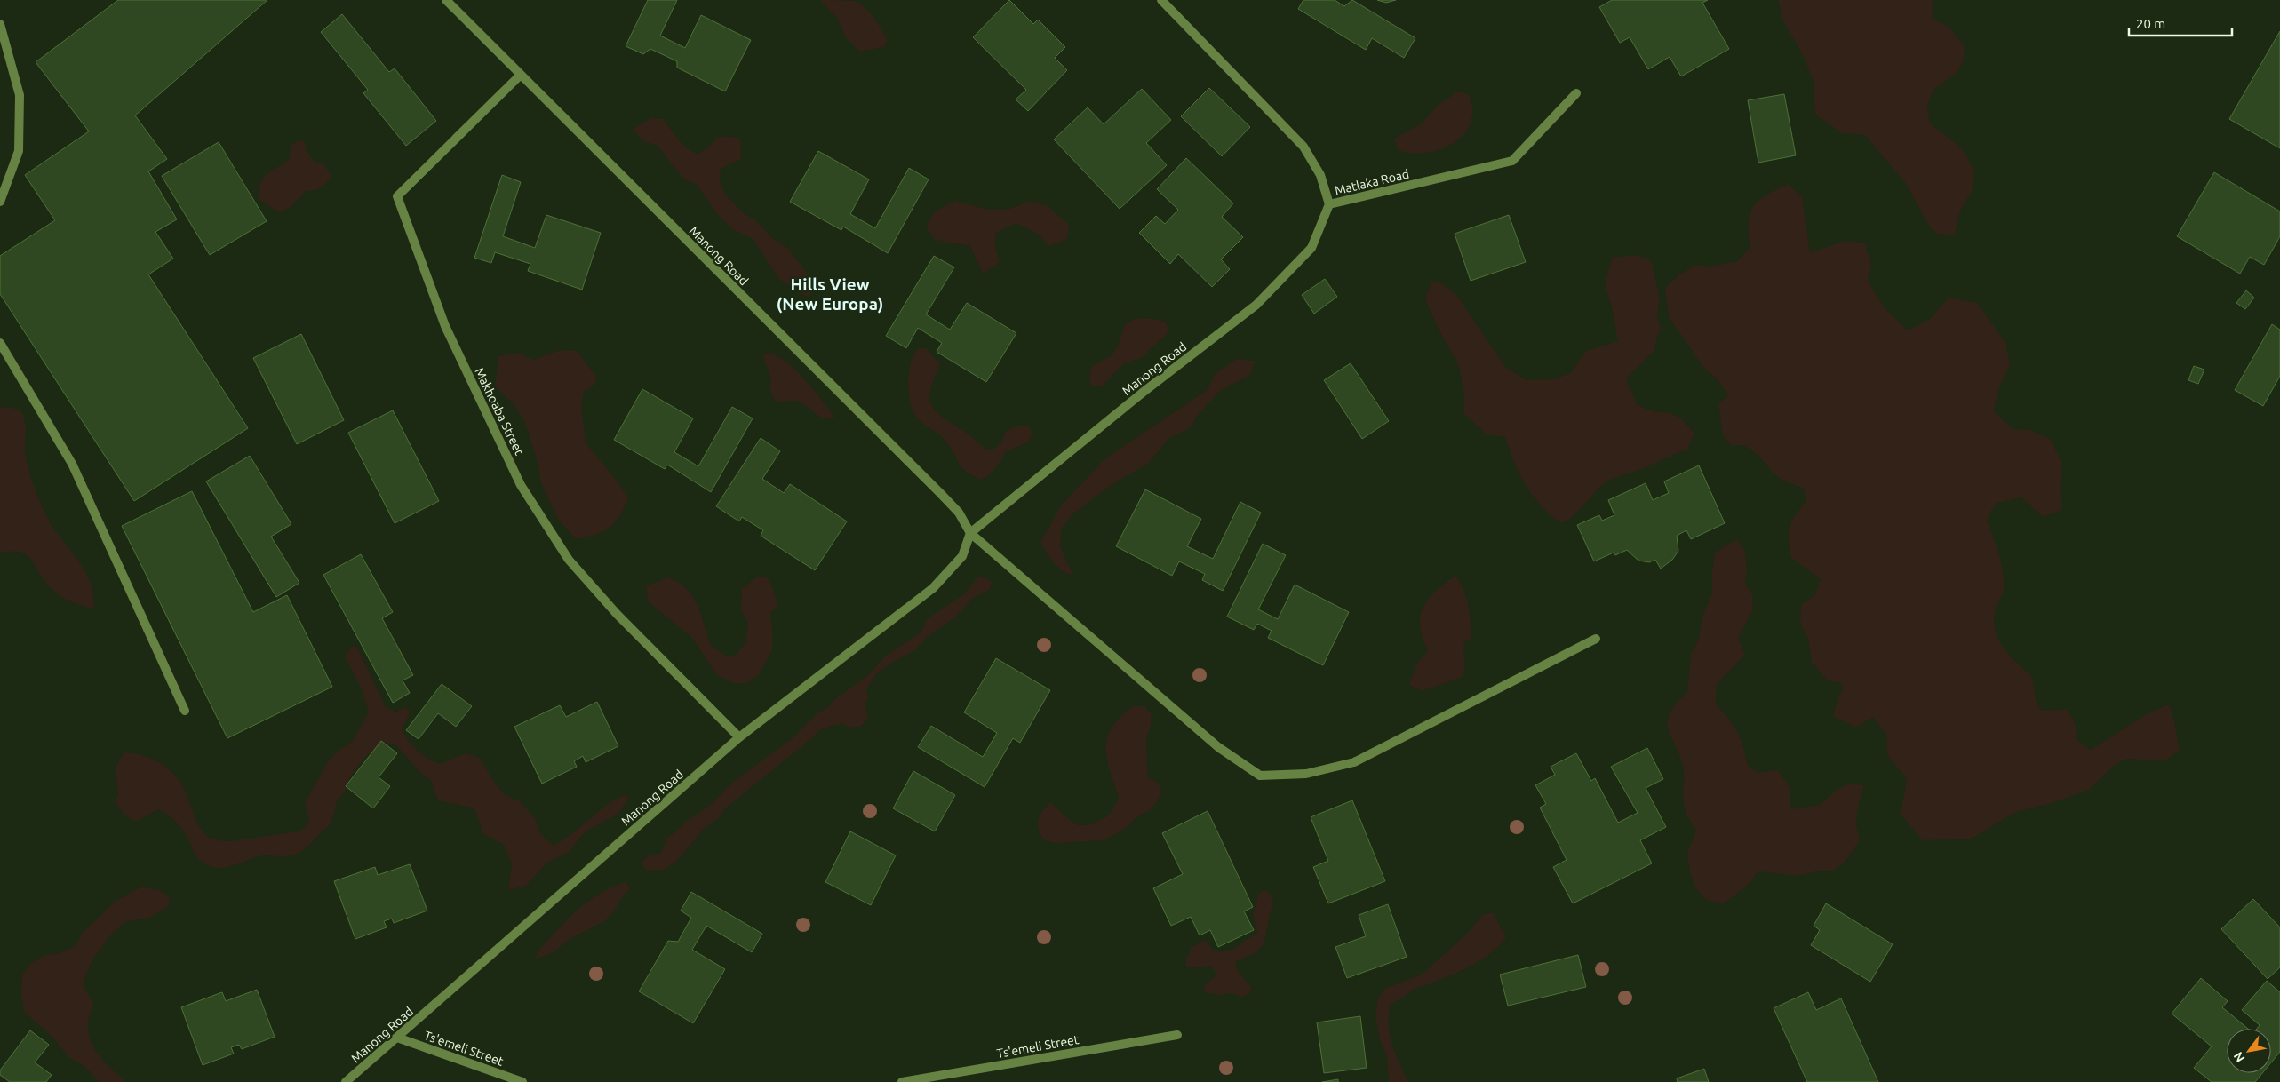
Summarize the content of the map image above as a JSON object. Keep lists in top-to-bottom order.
{
  "streets": {
    "street": [
      "Matlaka Road",
      "Manong Road",
      "Makhoaba Street",
      "Ts'emeli Street"
    ]
  },
  "crossings": [
    ["Matlaka Road", "Manong Road"],
    ["Manong Road", "Makhoaba Street"],
    ["Manong Road", "Ts'emeli Street"]
  ],
  "districts": ["Hills View (New Europa)"],
  "scale_bar": "20 m",
  "north": "bottom left"
}
